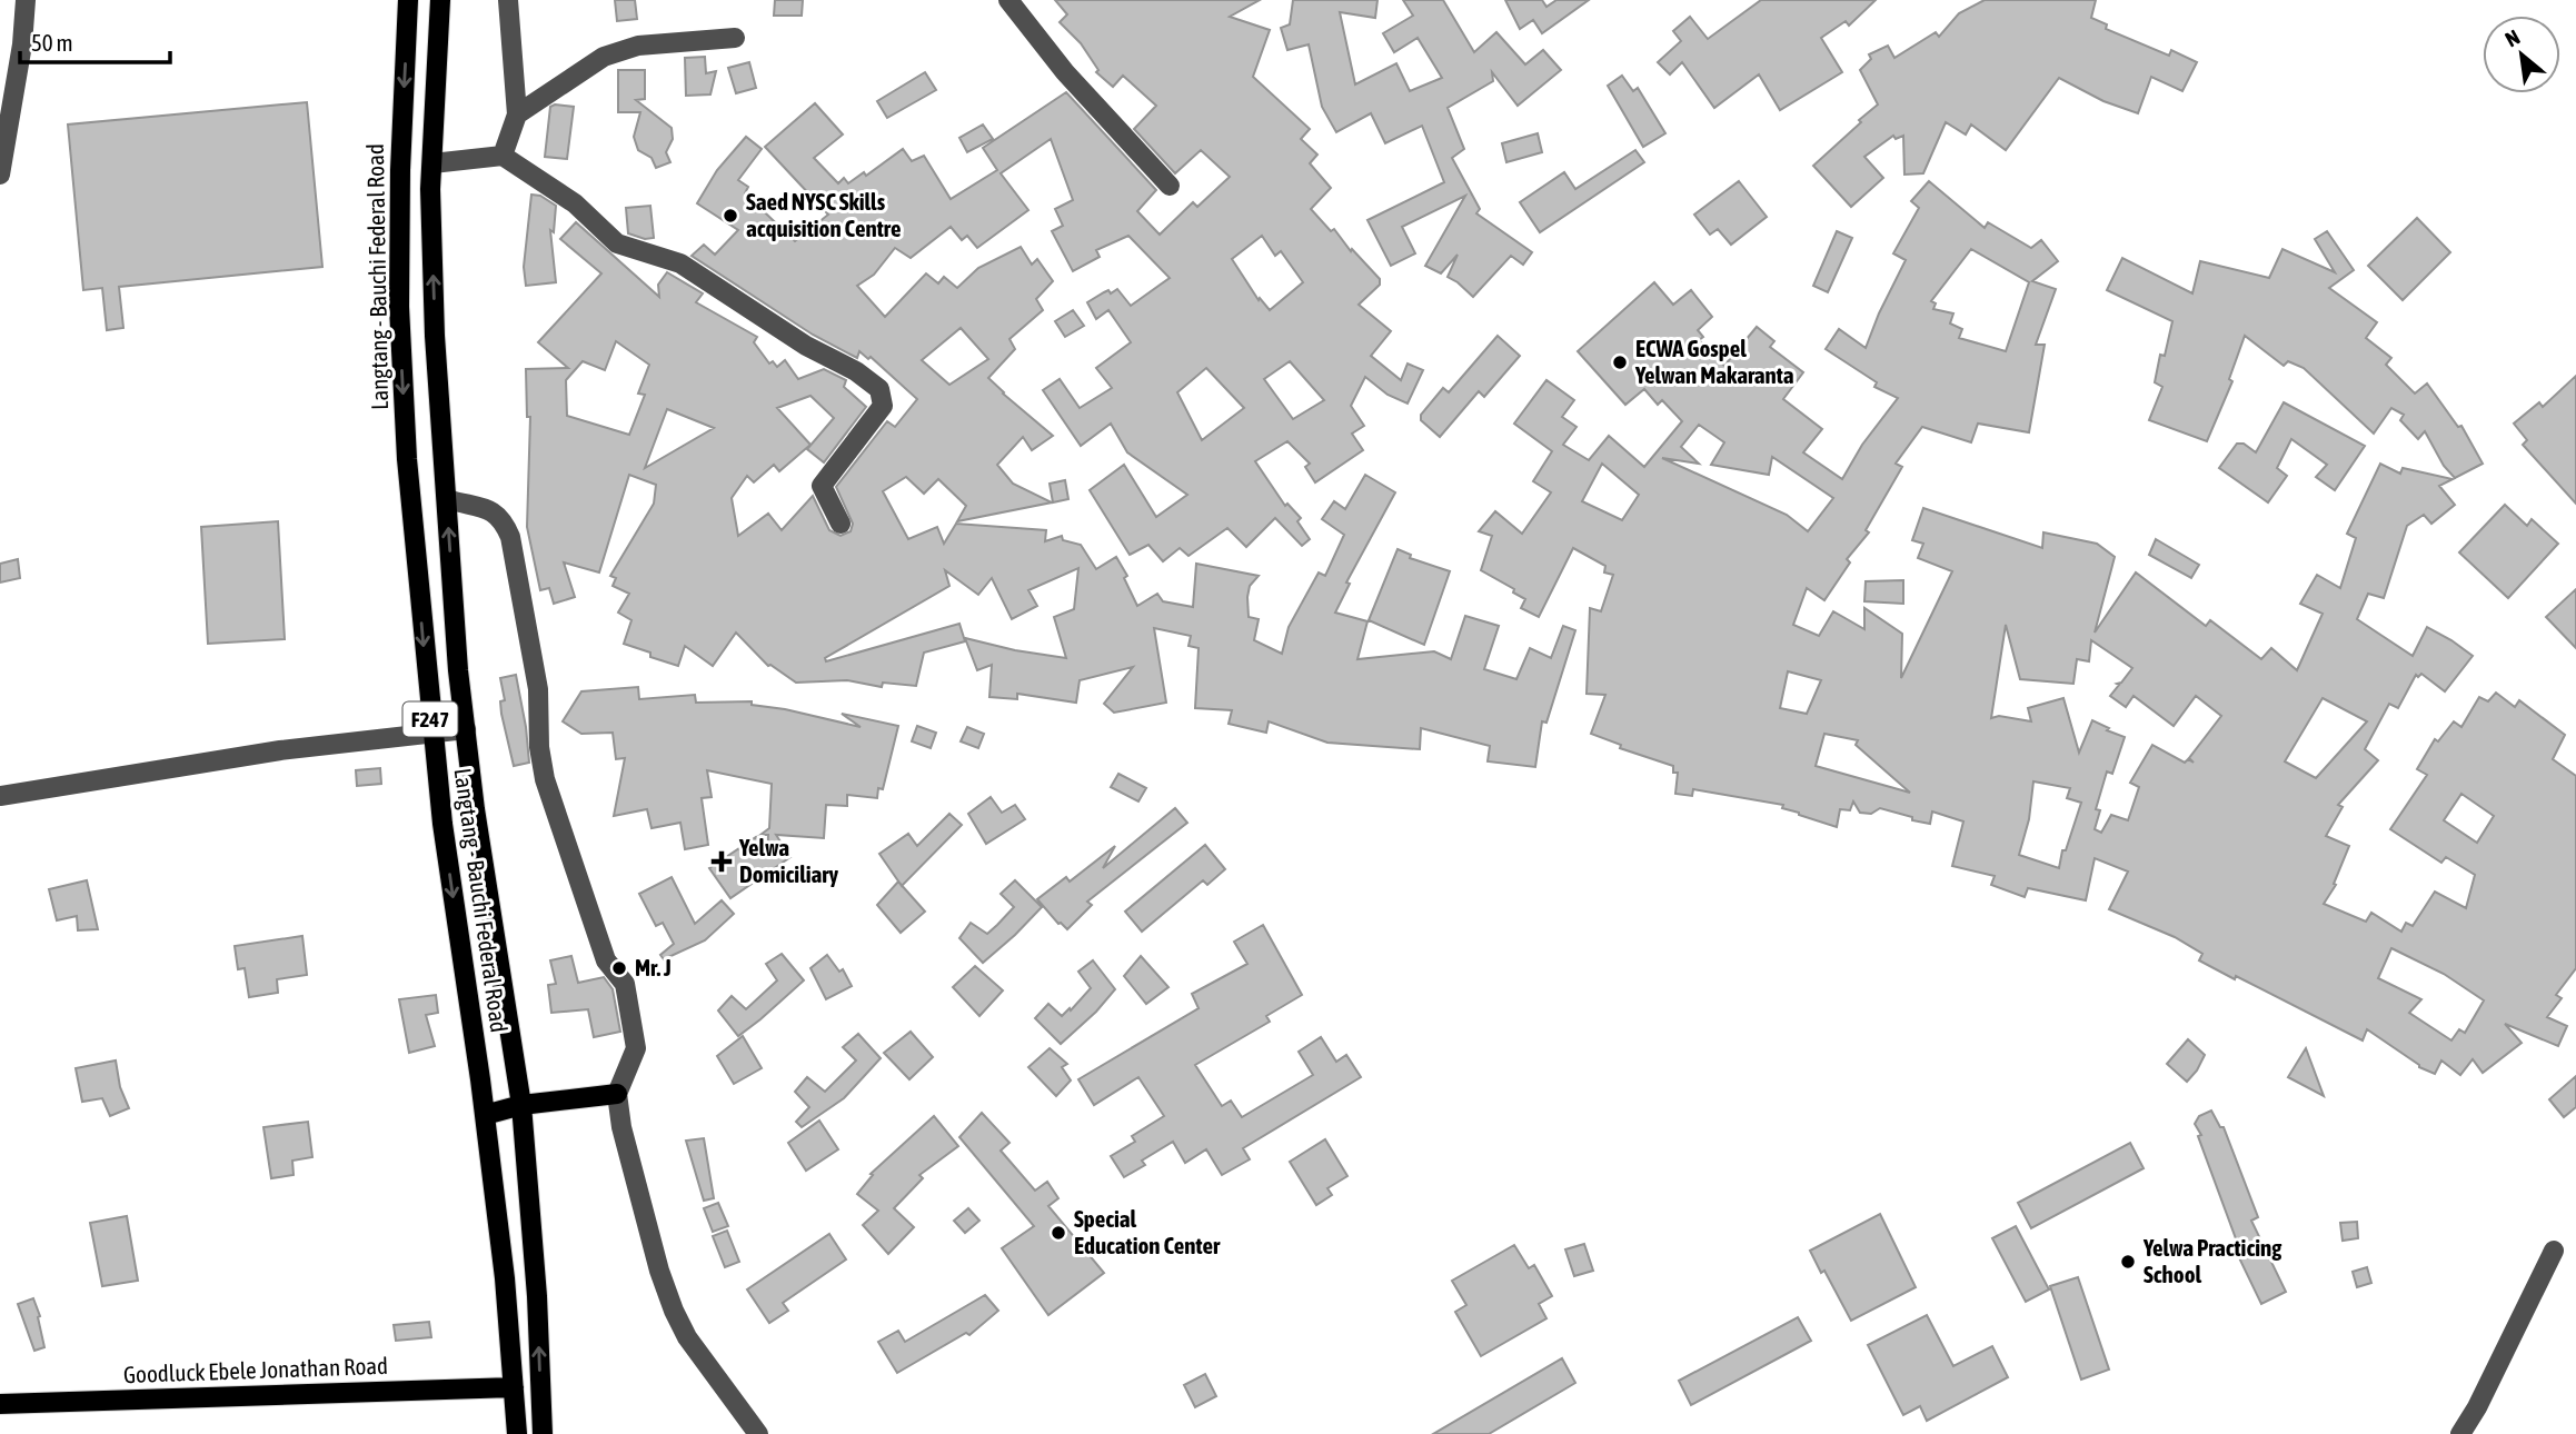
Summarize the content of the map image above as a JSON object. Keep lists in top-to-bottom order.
{
  "streets": {
    "main road": ["Langtang - Bauchi Federal Road", "F247", "Goodluck Ebele Jonathan Road"]
  },
  "crossings": [
    ["Langtang - Bauchi Federal Road", "Goodluck Ebele Jonathan Road"]
  ],
  "places": {
    "other": [
      "Saed NYSC Skills acquisition Centre",
      "ECWA Gospel Yelwan Makaranta",
      "Mr. J",
      "Special Education Center",
      "Yelwa Practicing School"
    ],
    "health": ["Yelwa Domiciliary"]
  },
  "scale_bar": "50 m",
  "north": "top left"
}
